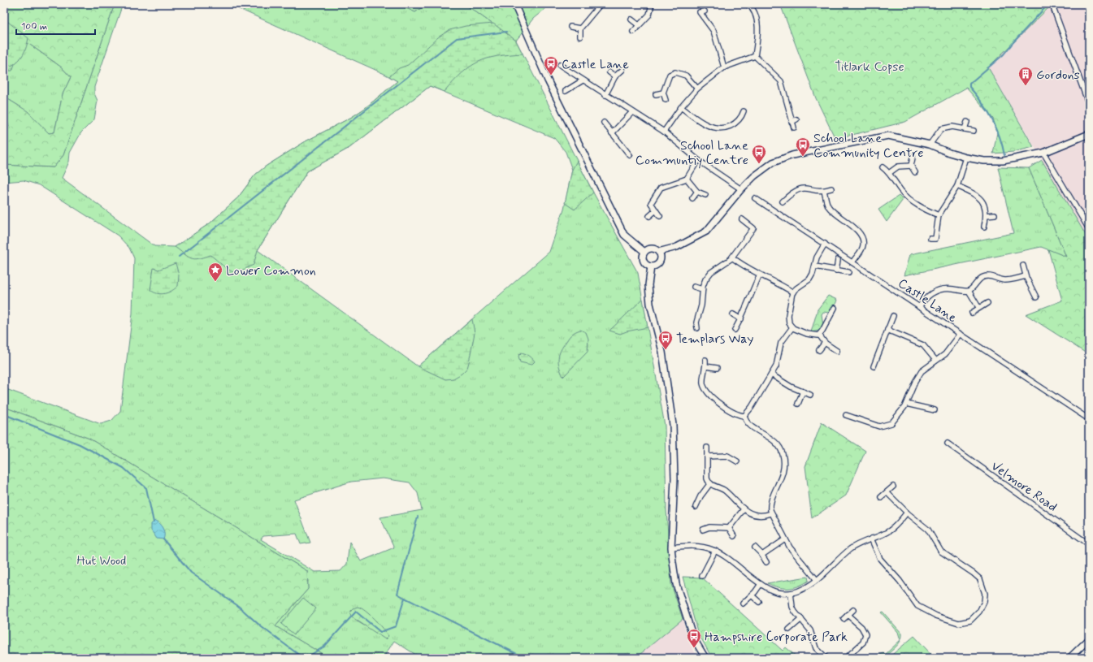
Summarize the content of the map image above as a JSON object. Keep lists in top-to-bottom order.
{
  "streets": {
    "street": ["Castle Lane", "Velmore Road"]
  },
  "parks": ["Titlark Copse", "Hut Wood"],
  "places": {
    "bus stop": [
      "Castle Lane",
      "School Lane Community Centre",
      "School Lane Communtiy Centre",
      "Templars Way",
      "Hampshire Corporate Park"
    ],
    "building": ["Gordons"],
    "place": ["Lower Common"]
  },
  "scale_bar": "100 m"
}
